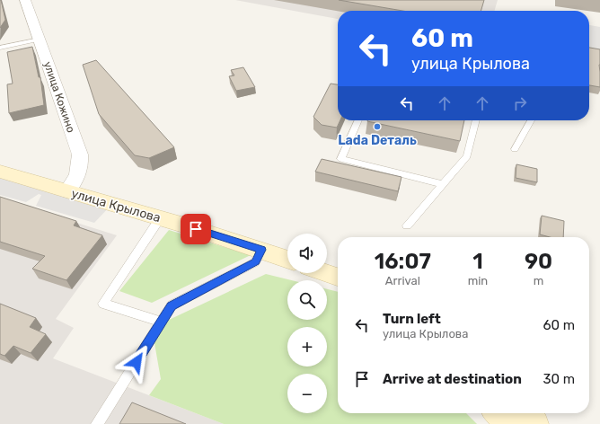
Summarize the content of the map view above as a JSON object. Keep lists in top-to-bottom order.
{
  "streets": {
    "main road": ["улица Крылова"],
    "street": ["улица Кожино"]
  },
  "crossings": [
    ["улица Кожино", "улица Крылова"]
  ],
  "places": ["Lada Dеталь"],
  "page": {
    "turn": ["60 m", "улица Крылова"],
    "map_buttons": ["+", "−"],
    "eta": [
      "16:07",
      "Arrival",
      "1",
      "min",
      "90",
      "m"
    ],
    "list": [
      {
        "name": "Turn left",
        "note": "улица Крылова",
        "value": "60 m"
      },
      {
        "name": "Arrive at destination",
        "value": "30 m"
      }
    ]
  }
}
